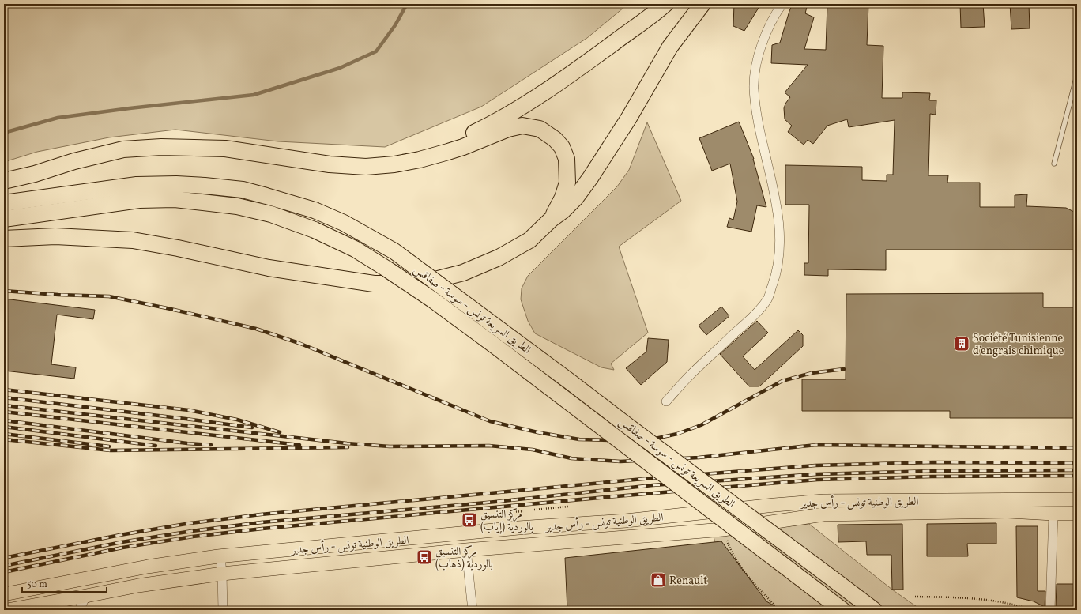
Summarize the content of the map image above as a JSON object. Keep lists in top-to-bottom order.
{
  "streets": {
    "highway": ["الطريق السريعة تونس - سوسة - صفاقس"],
    "main road": ["الطريق الوطنية تونس - رأس جدير"]
  },
  "places": {
    "building": ["Société Tunisienne d'engrais chimique"],
    "bus stop": ["مركز التنسيق بالوردية (إياب)", "مركز التنسيق بالوردية (ذهاب)"],
    "shop": ["Renault"]
  },
  "scale_bar": "50 m"
}
